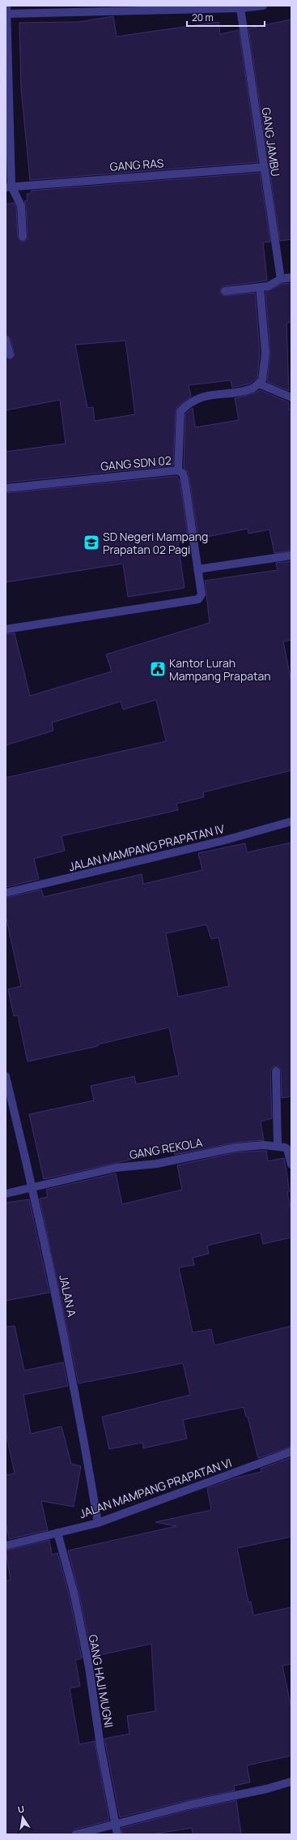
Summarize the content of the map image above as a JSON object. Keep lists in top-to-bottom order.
{
  "streets": {
    "street": [
      "GANG JAMBU",
      "GANG RAS",
      "GANG SDN 02",
      "JALAN MAMPANG PRAPATAN IV",
      "GANG REKOLA",
      "JALAN A",
      "JALAN MAMPANG PRAPATAN VI",
      "GANG HAJI MUGNI"
    ]
  },
  "crossings": [
    ["GANG JAMBU", "GANG RAS"],
    ["GANG REKOLA", "JALAN A"],
    ["JALAN A", "JALAN MAMPANG PRAPATAN VI"],
    ["JALAN MAMPANG PRAPATAN VI", "GANG HAJI MUGNI"]
  ],
  "places": {
    "school or university": ["SD Negeri Mampang Prapatan 02 Pagi"],
    "public building": ["Kantor Lurah Mampang Prapatan"]
  },
  "scale_bar": "20 m",
  "north": "top"
}
